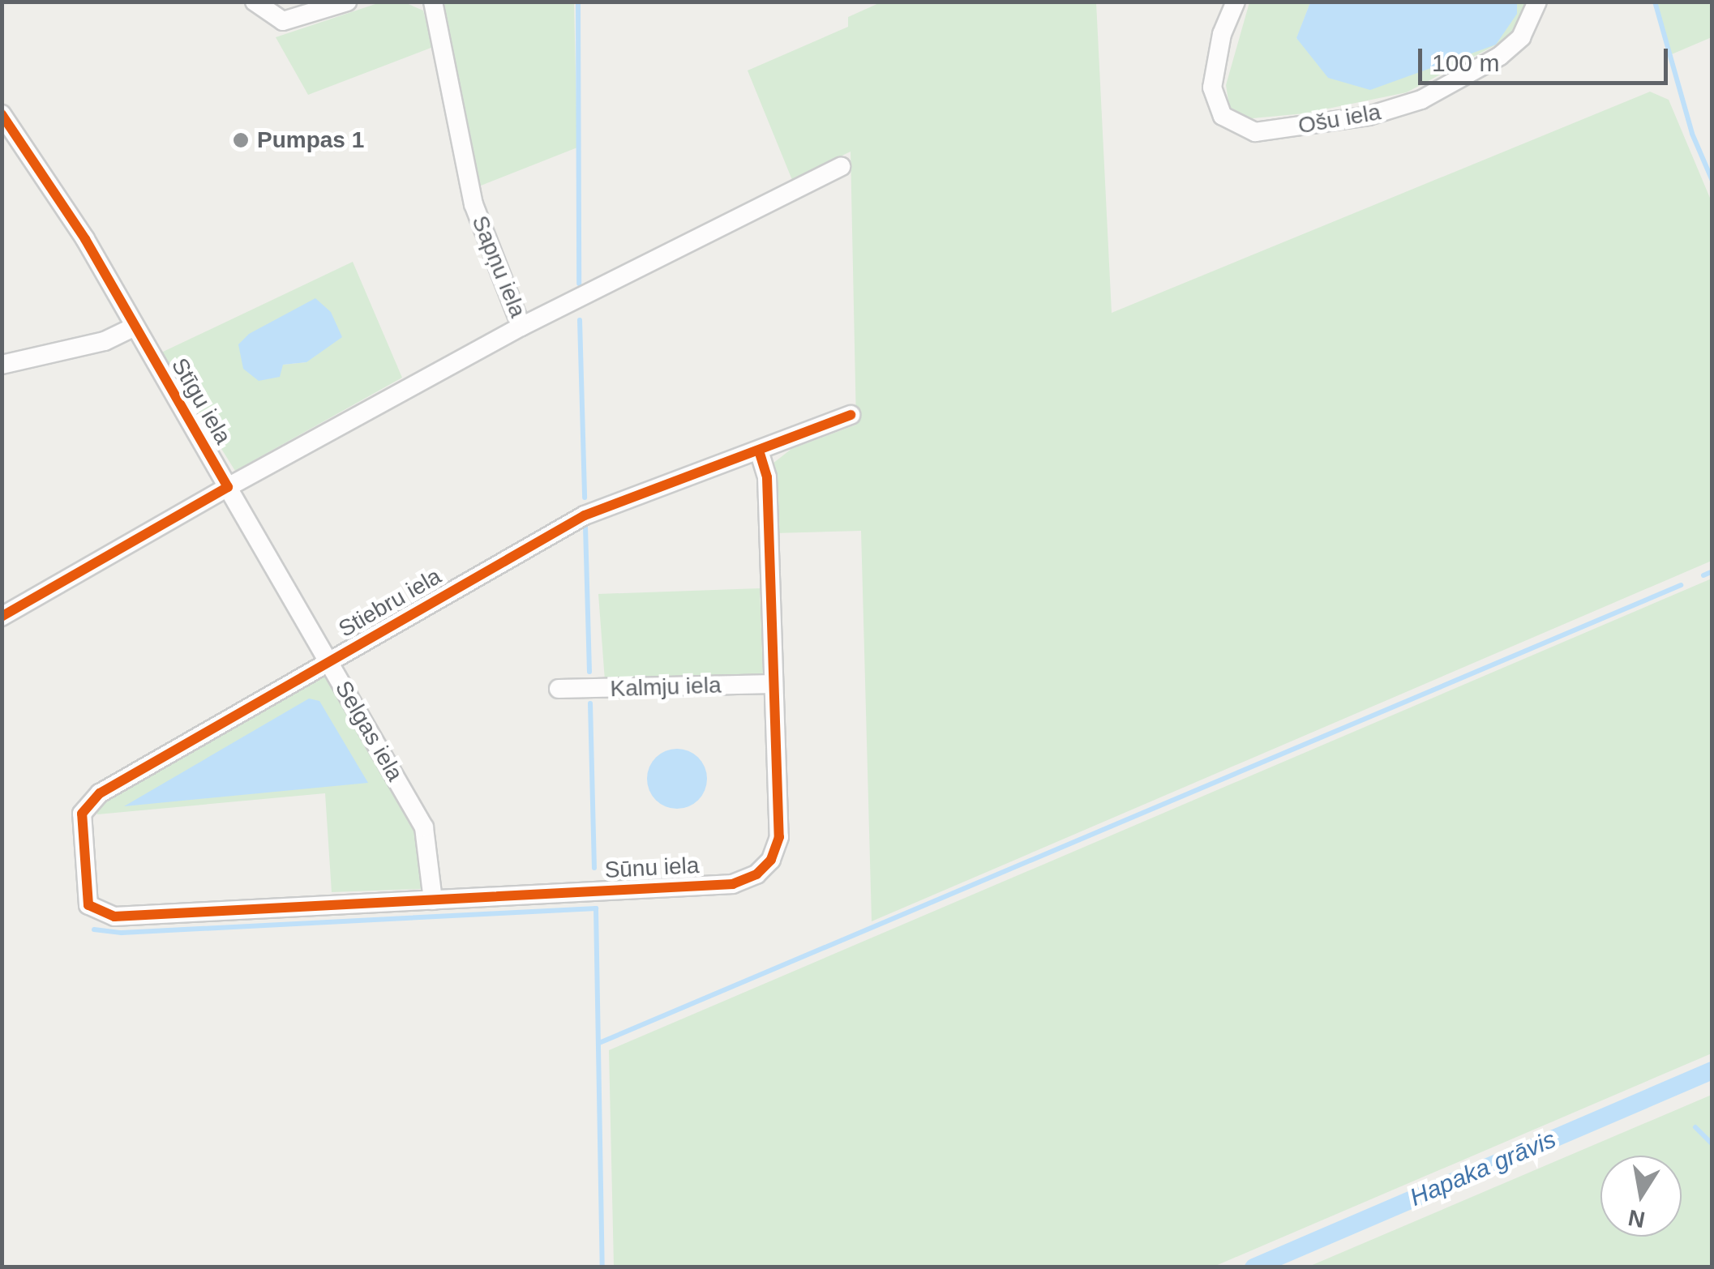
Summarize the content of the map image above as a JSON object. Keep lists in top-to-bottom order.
{
  "streets": {
    "street": [
      "Ošu iela",
      "Sapņu iela",
      "Stīgu iela",
      "Stiebru iela",
      "Kalmju iela",
      "Selgas iela",
      "Sūnu iela"
    ]
  },
  "crossings": [
    ["Stīgu iela", "Selgas iela"],
    ["Stiebru iela", "Selgas iela"],
    ["Stiebru iela", "Sūnu iela"],
    ["Kalmju iela", "Sūnu iela"],
    ["Selgas iela", "Sūnu iela"]
  ],
  "water": ["Hapaka grāvis"],
  "places": ["Pumpas 1"],
  "scale_bar": "100 m",
  "north": "bottom"
}
